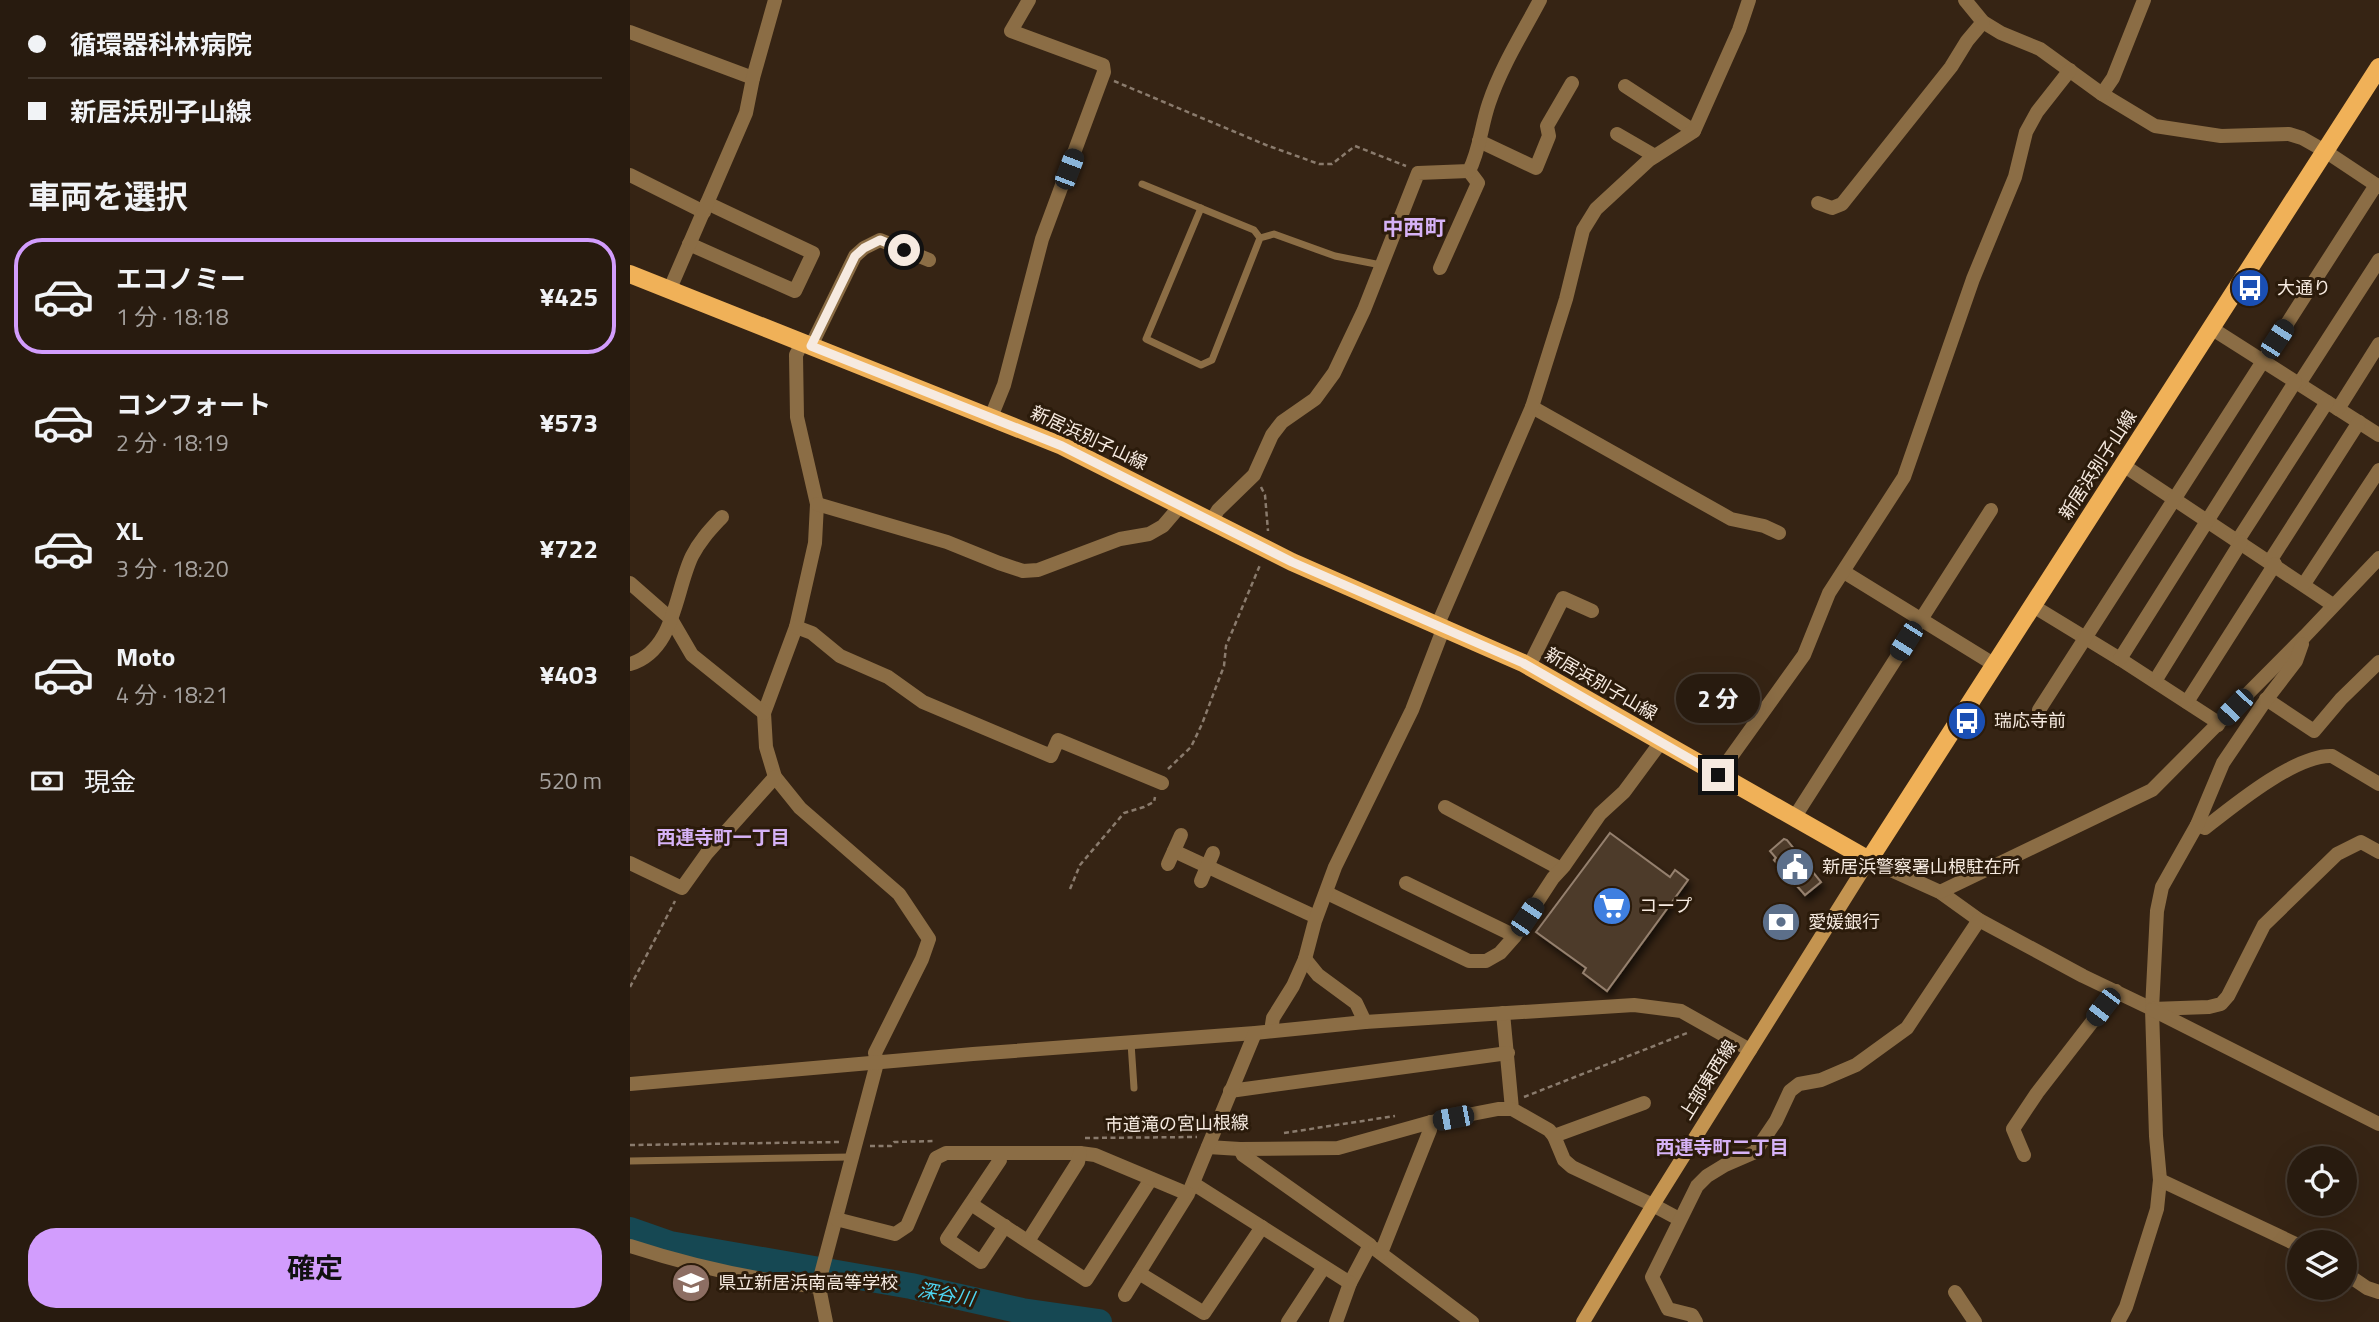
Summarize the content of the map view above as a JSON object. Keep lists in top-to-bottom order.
{
  "streets": {
    "main road": ["新居浜別子山線"],
    "street": ["上部東西線"],
    "path": ["市道滝の宮山根線"]
  },
  "crossings": [
    ["新居浜別子山線", "上部東西線"]
  ],
  "districts": ["中西町", "西連寺町一丁目", "西連寺町二丁目"],
  "water": ["深谷川"],
  "places": {
    "bus stop": ["大通り", "瑞応寺前"],
    "public building": ["新居浜警察署山根駐在所"],
    "supermarket": ["コープ"],
    "bank": ["愛媛銀行"],
    "school or university": ["県立新居浜南高等学校"]
  },
  "page": {
    "banner": ["循環器科林病院", "新居浜別子山線"],
    "heading": "車両を選択",
    "list": [
      {
        "name": "エコノミー",
        "note": "1 分 · 18:18",
        "value": "¥425"
      },
      {
        "name": "コンフォート",
        "note": "2 分 · 18:19",
        "value": "¥573"
      },
      {
        "name": "XL",
        "note": "3 分 · 18:20",
        "value": "¥722"
      },
      {
        "name": "Moto",
        "note": "4 分 · 18:21",
        "value": "¥403"
      }
    ],
    "bubble": "2 分",
    "pay": ["現金", "520 m"],
    "buttons": "確定"
  }
}
